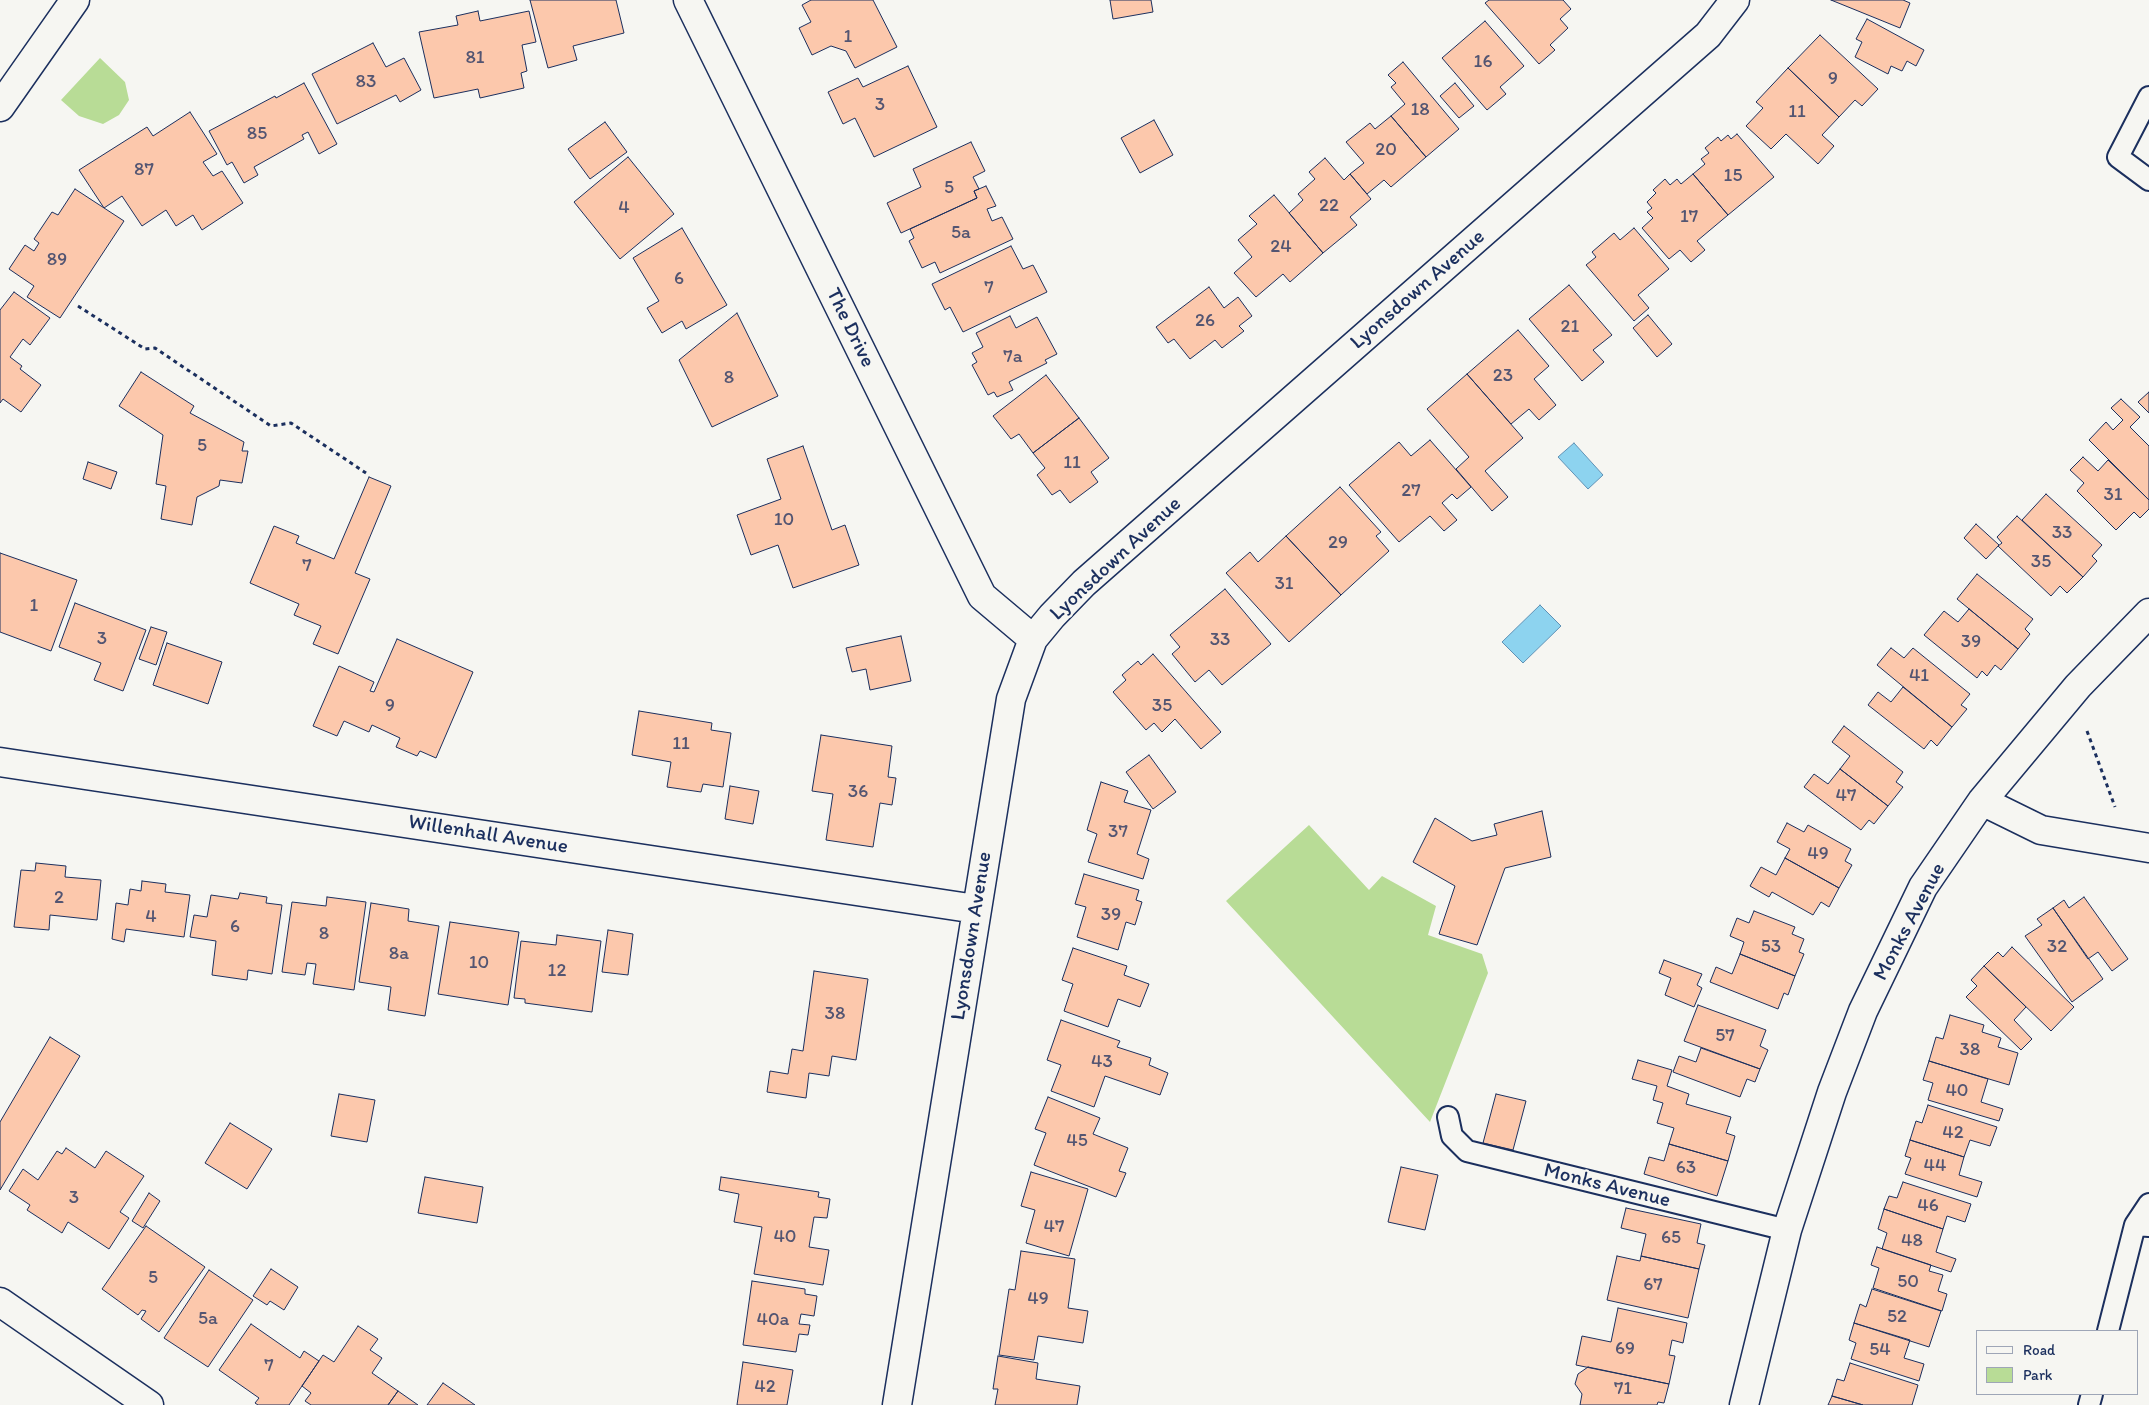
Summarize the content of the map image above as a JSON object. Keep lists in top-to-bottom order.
{
  "streets": {
    "street": [
      "Lyonsdown Avenue",
      "The Drive",
      "Willenhall Avenue",
      "Monks Avenue"
    ]
  },
  "crossings": [
    ["Lyonsdown Avenue", "The Drive"],
    ["Lyonsdown Avenue", "Willenhall Avenue"]
  ],
  "house_numbers": [
    "1",
    "81",
    "16",
    "9",
    "83",
    "3",
    "18",
    "11",
    "85",
    "20",
    "87",
    "15",
    "5",
    "22",
    "4",
    "17",
    "5a",
    "24",
    "89",
    "6",
    "7",
    "26",
    "21",
    "7a",
    "23",
    "8",
    "5",
    "11",
    "27",
    "31",
    "10",
    "33",
    "29",
    "35",
    "7",
    "31",
    "1",
    "3",
    "33",
    "39",
    "41",
    "9",
    "35",
    "11",
    "36",
    "47",
    "37",
    "49",
    "2",
    "39",
    "4",
    "6",
    "8",
    "53",
    "32",
    "8a",
    "10",
    "12",
    "38",
    "57",
    "38",
    "43",
    "40",
    "42",
    "45",
    "44",
    "63",
    "3",
    "46",
    "47",
    "40",
    "65",
    "48",
    "5",
    "50",
    "67",
    "49",
    "52",
    "5a",
    "40a",
    "69",
    "54",
    "7",
    "42",
    "71"
  ],
  "legend": ["Road", "Park"]
}
